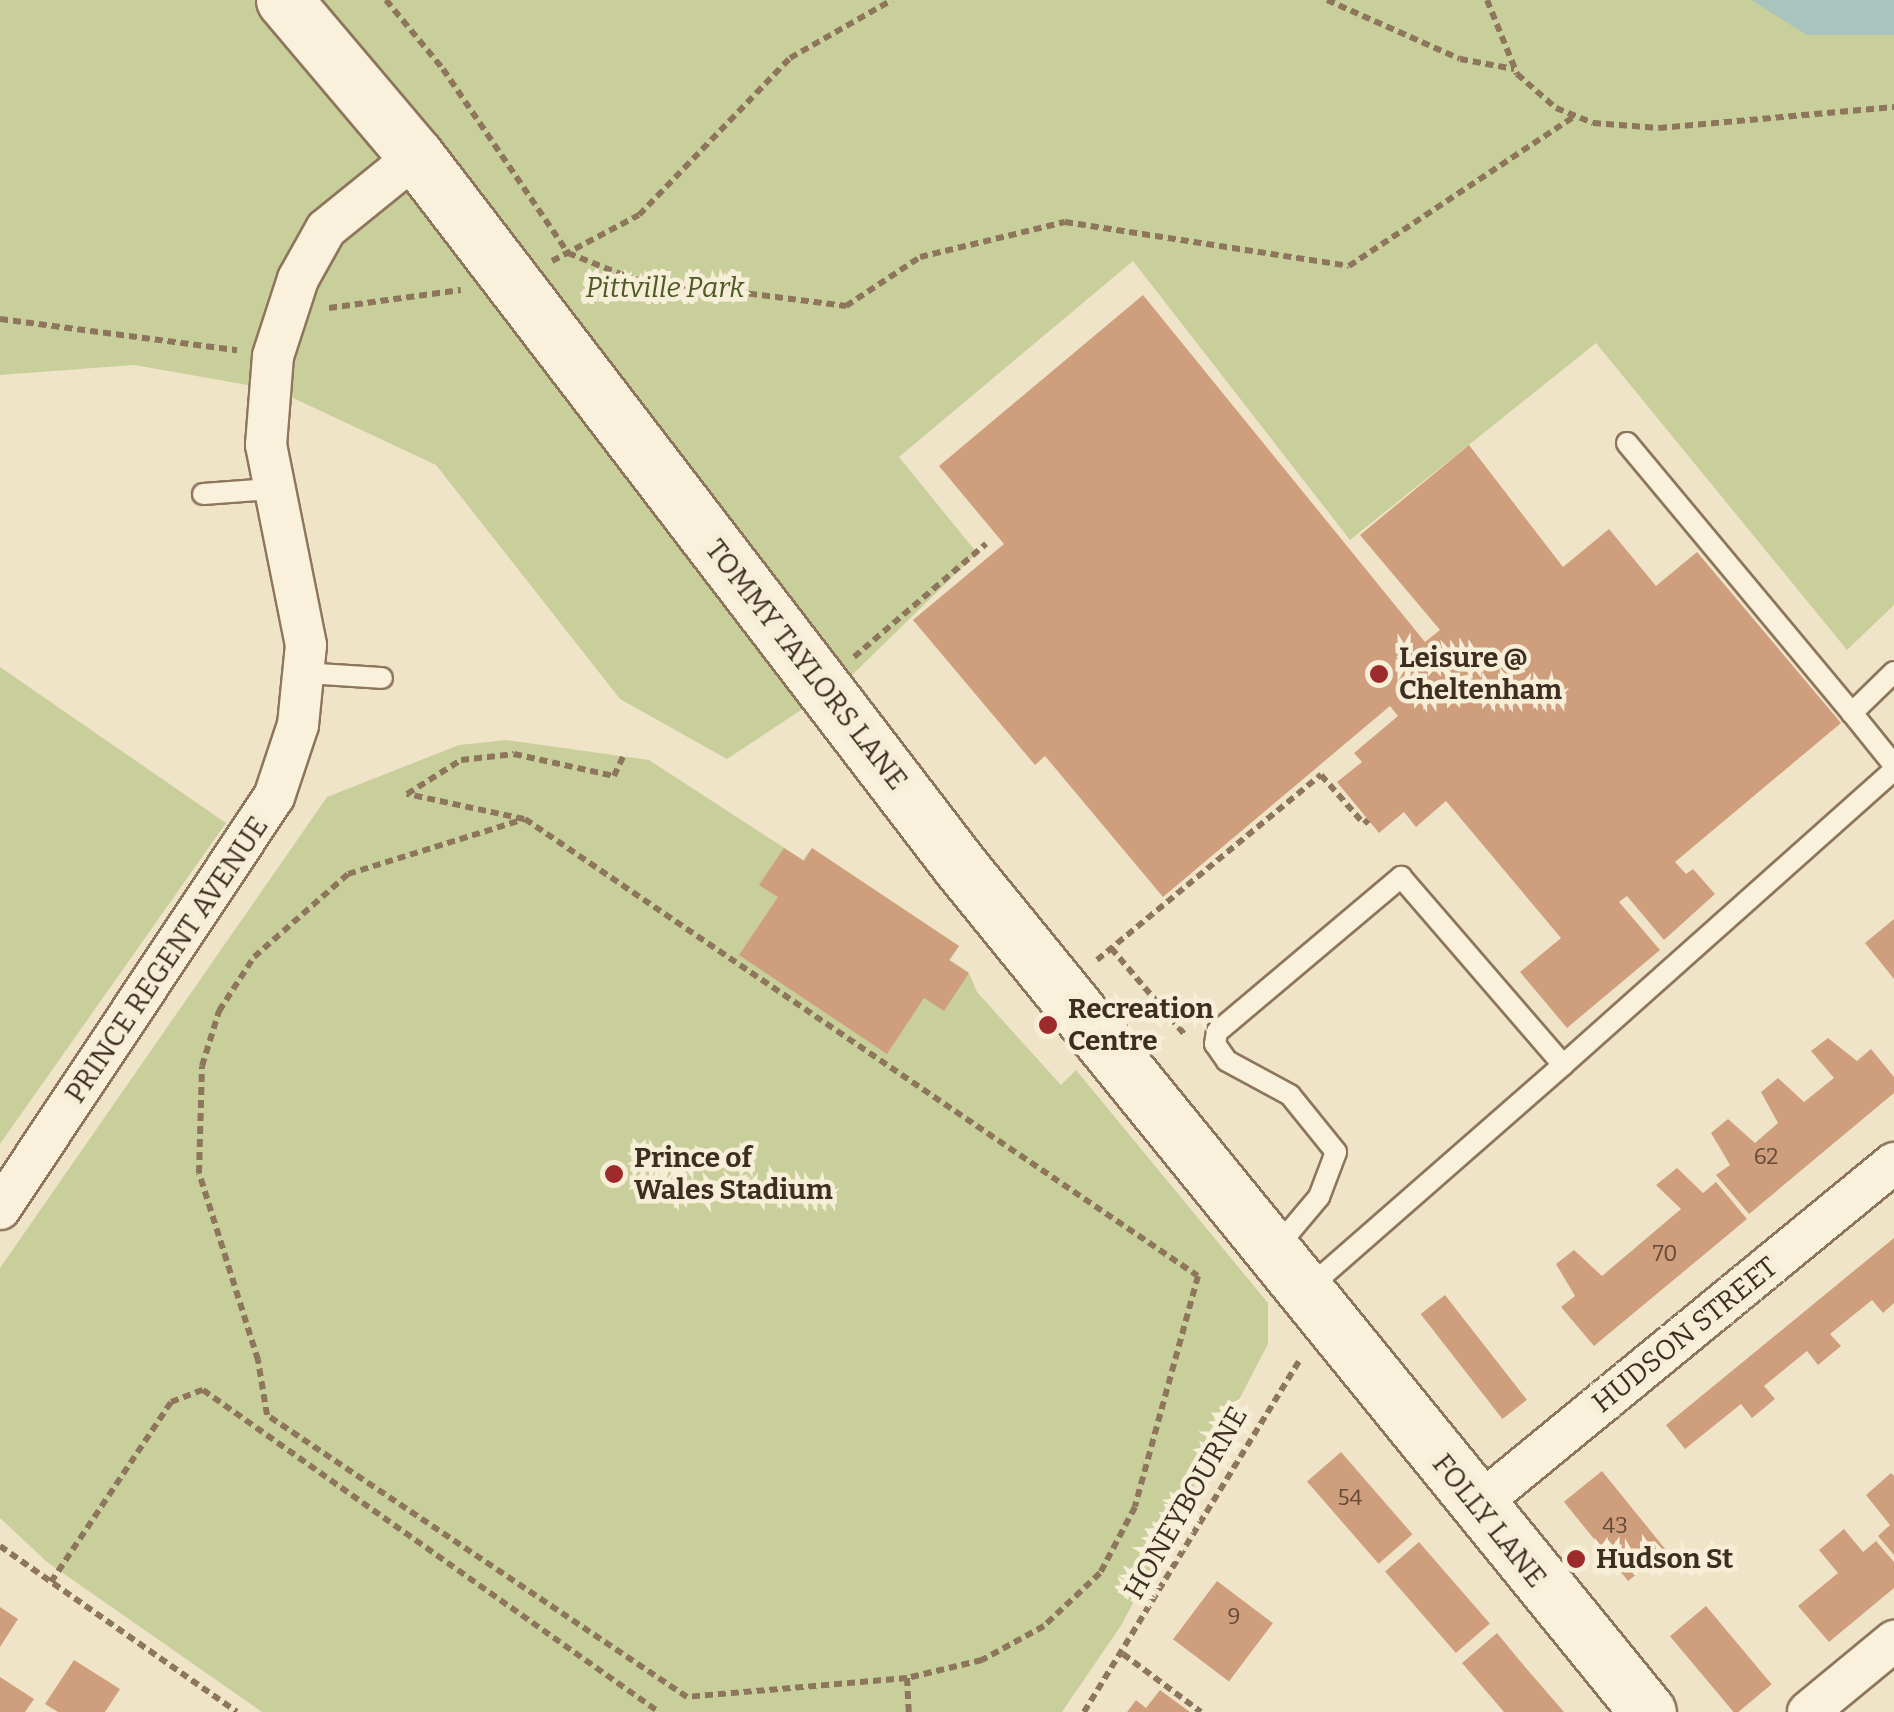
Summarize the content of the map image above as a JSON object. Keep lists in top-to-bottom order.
{
  "streets": {
    "street": [
      "TOMMY TAYLORS LANE",
      "PRINCE REGENT AVENUE",
      "HUDSON STREET",
      "FOLLY LANE"
    ],
    "path": ["HONEYBOURNE"]
  },
  "crossings": [
    ["TOMMY TAYLORS LANE", "PRINCE REGENT AVENUE"],
    ["TOMMY TAYLORS LANE", "HONEYBOURNE"],
    ["TOMMY TAYLORS LANE", "FOLLY LANE"],
    ["HUDSON STREET", "FOLLY LANE"],
    ["HONEYBOURNE", "FOLLY LANE"]
  ],
  "parks": ["Pittville Park"],
  "places": [
    "Leisure @ Cheltenham",
    "Recreation Centre",
    "Prince of Wales Stadium",
    "Hudson St"
  ],
  "house_numbers": [
    "62",
    "70",
    "54",
    "43",
    "9"
  ]
}
